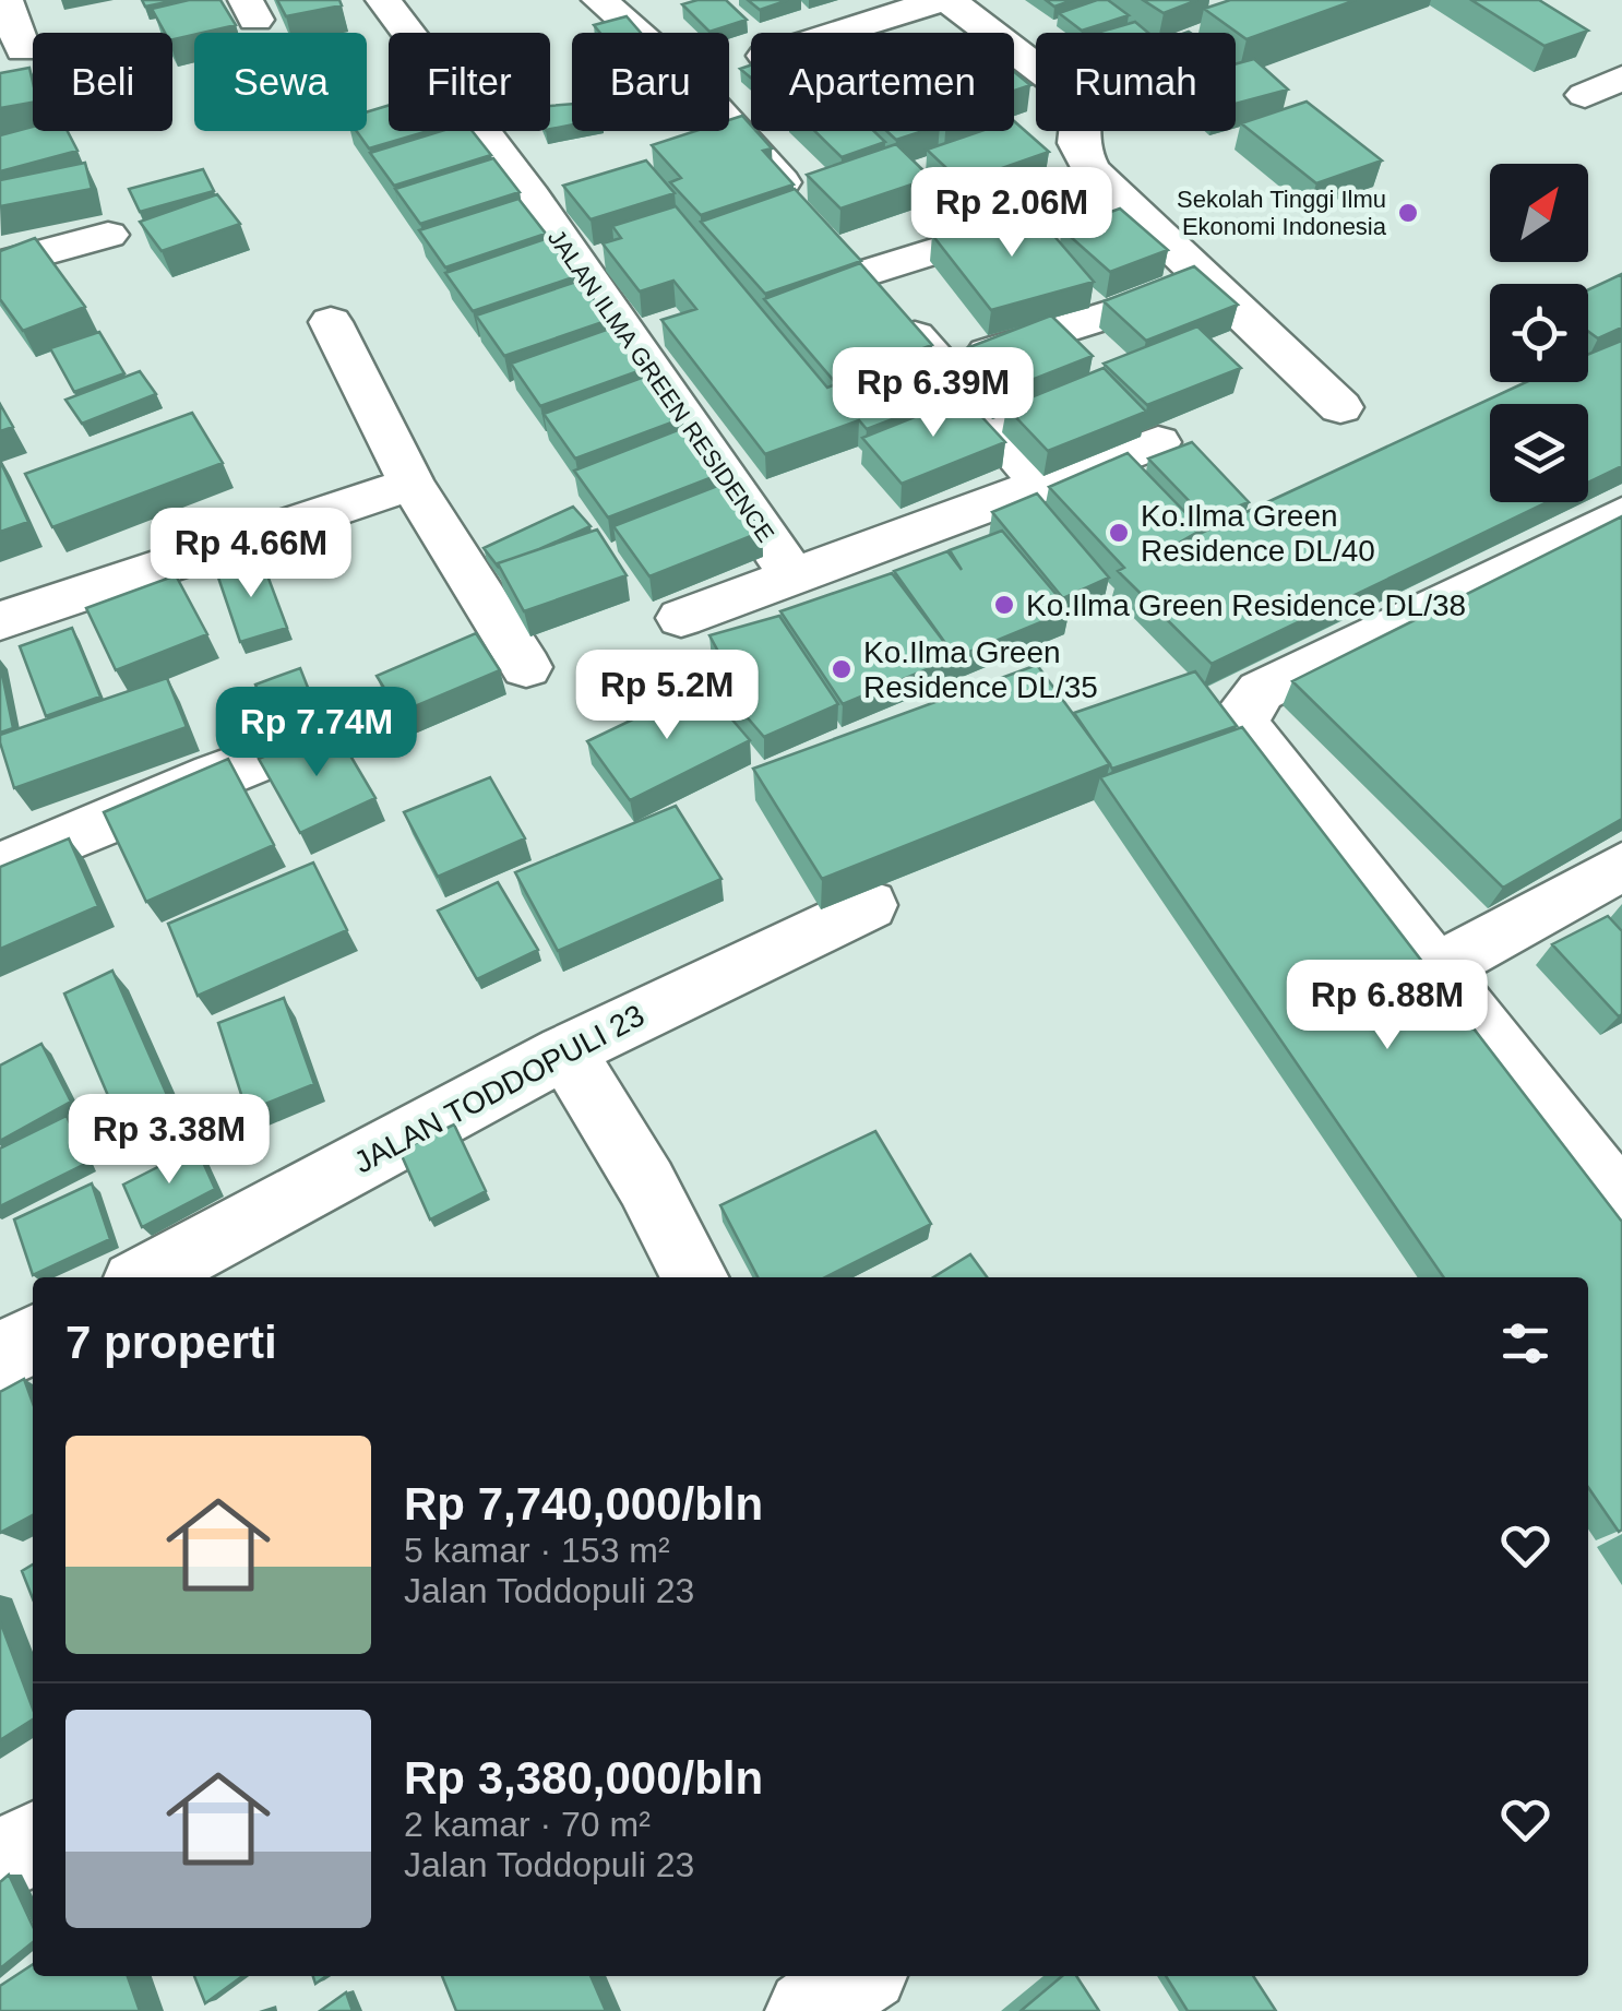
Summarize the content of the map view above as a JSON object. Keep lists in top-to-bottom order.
{
  "streets": {
    "street": ["JALAN ILMA GREEN RESIDENCE", "JALAN TODDOPULI 23"]
  },
  "places": [
    "Sekolah Tinggi Ilmu Ekonomi Indonesia",
    "Ko.Ilma Green Residence DL/40",
    "Ko.Ilma Green Residence DL/38",
    "Ko.Ilma Green Residence DL/35"
  ],
  "north": "top right",
  "page": {
    "chip": [
      "Beli",
      "Sewa",
      "Filter",
      "Baru",
      "Apartemen",
      "Rumah"
    ],
    "price": [
      "Rp 2.06M",
      "Rp 6.39M",
      "Rp 4.66M",
      "Rp 5.2M",
      "Rp 7.74M",
      "Rp 6.88M",
      "Rp 3.38M"
    ],
    "heading": "7 properti",
    "list": [
      {
        "name": "Rp 7,740,000/bln",
        "note": "5 kamar · 153 m² · Jalan Toddopuli 23"
      },
      {
        "name": "Rp 3,380,000/bln",
        "note": "2 kamar · 70 m² · Jalan Toddopuli 23"
      }
    ]
  }
}
